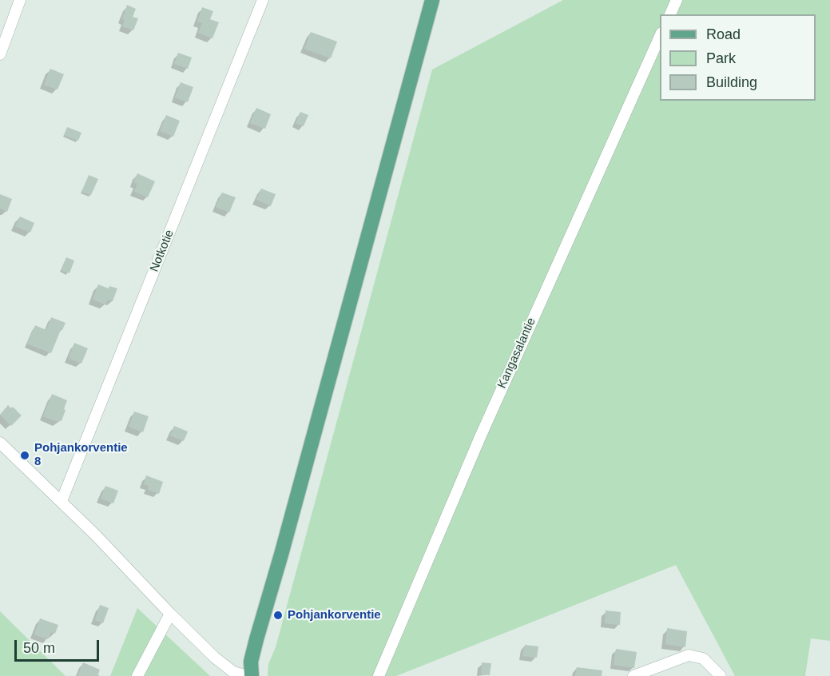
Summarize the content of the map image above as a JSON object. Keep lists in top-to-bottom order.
{
  "streets": {
    "street": ["Notkotie", "Kangasalantie"]
  },
  "places": ["Pohjankorventie 8", "Pohjankorventie"],
  "legend": ["Road", "Park", "Building"],
  "scale_bar": "50 m"
}
